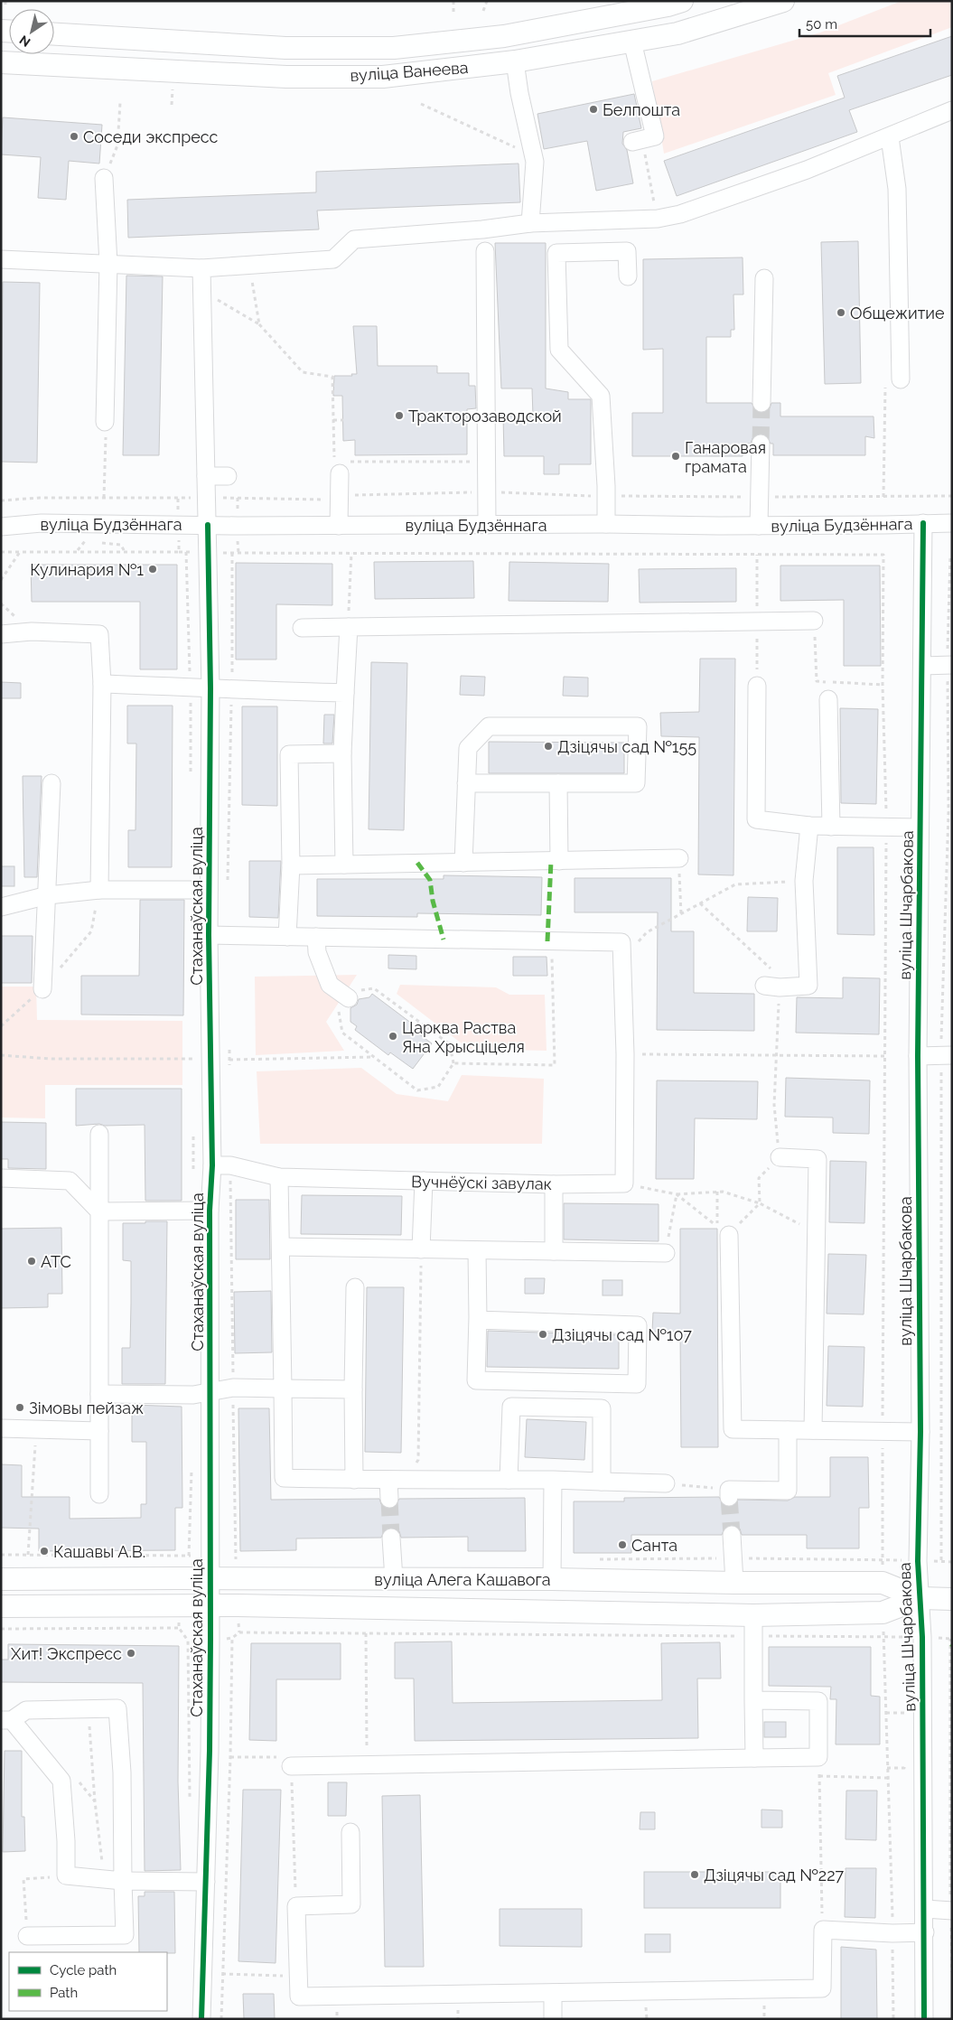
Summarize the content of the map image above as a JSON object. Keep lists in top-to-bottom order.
{
  "streets": {
    "main road": ["вуліца Ванеева", "вуліца Алега Кашавога"],
    "street": [
      "вуліца Будзённага",
      "вуліца Шчарбакова",
      "Стаханаўская вуліца",
      "Вучнёўскі завулак"
    ]
  },
  "crossings": [
    ["вуліца Будзённага", "вуліца Шчарбакова"],
    ["вуліца Будзённага", "Стаханаўская вуліца"],
    ["вуліца Шчарбакова", "вуліца Алега Кашавога"],
    ["Стаханаўская вуліца", "Вучнёўскі завулак"],
    ["Стаханаўская вуліца", "вуліца Алега Кашавога"]
  ],
  "places": [
    "Белпошта",
    "Соседи экспресс",
    "Общежитие",
    "Тракторозаводской",
    "Ганаровая грамата",
    "Кулинария №1",
    "Дзіцячы сад №155",
    "Царква Раства Яна Хрысціцеля",
    "АТС",
    "Дзіцячы сад №107",
    "Зімовы пейзаж",
    "Санта",
    "Кашавы А.В.",
    "Хит! Экспресс",
    "Дзіцячы сад №227"
  ],
  "legend": ["Cycle path", "Path"],
  "scale_bar": "50 m",
  "north": "bottom left"
}
